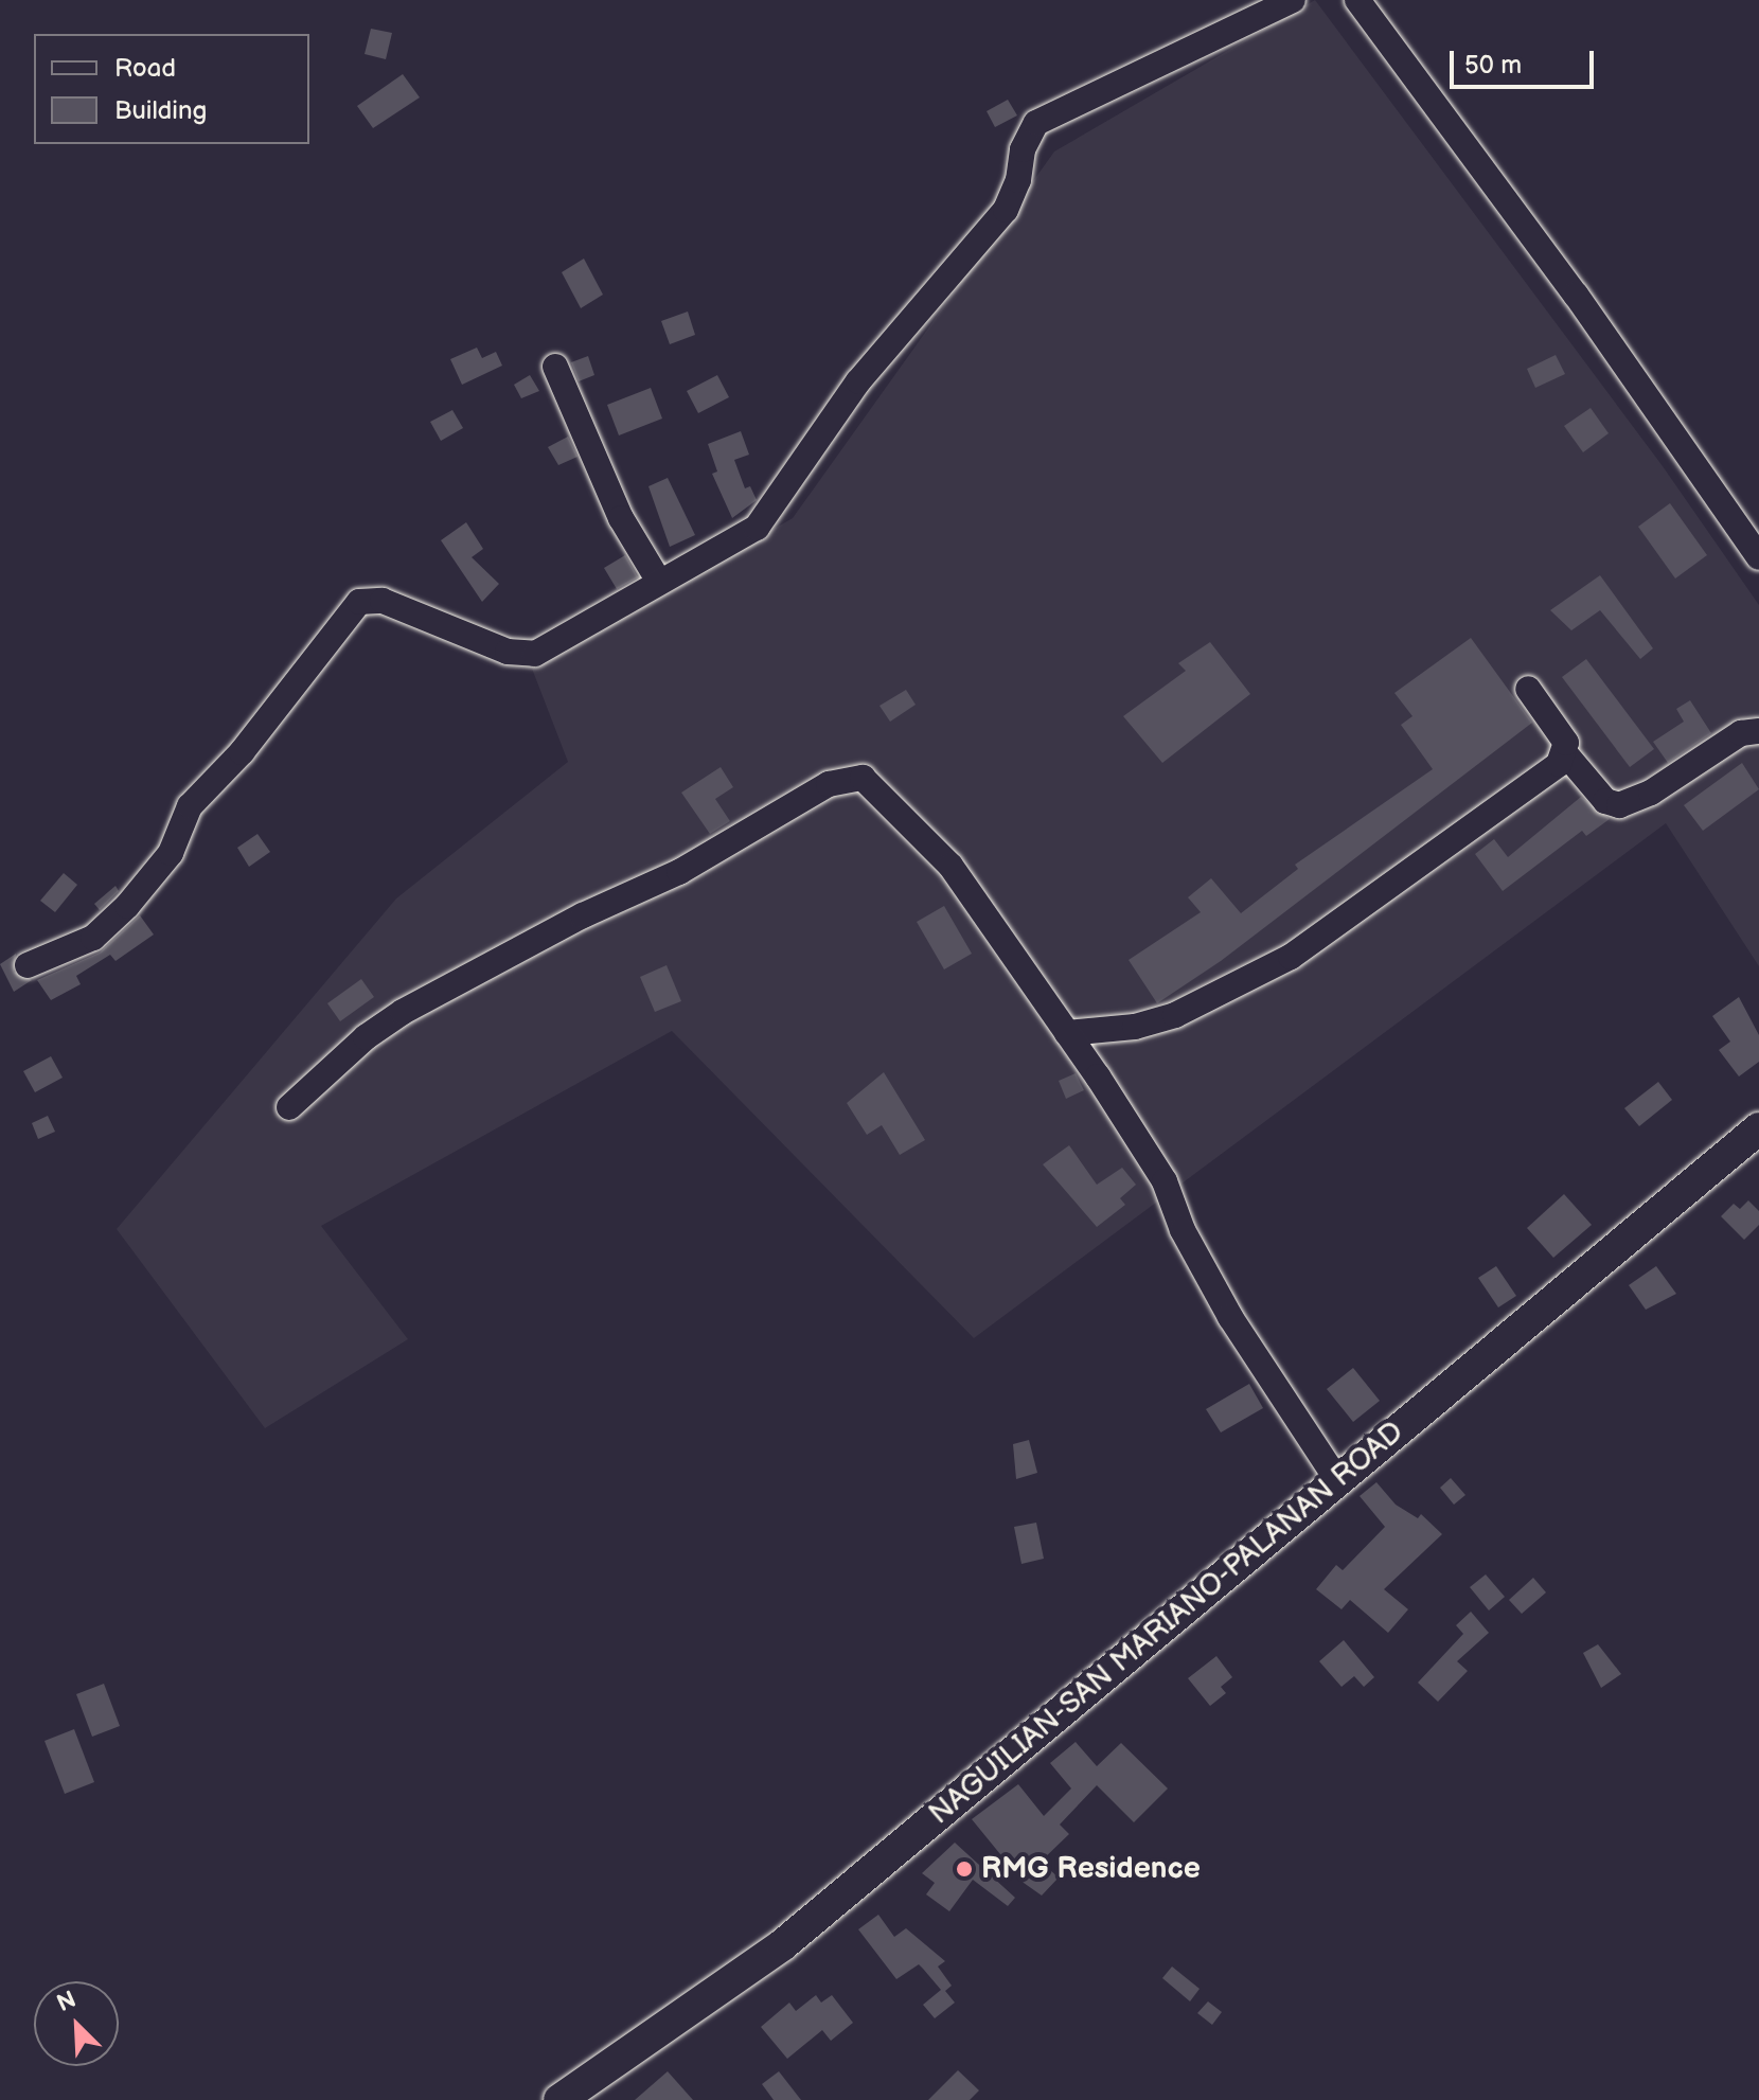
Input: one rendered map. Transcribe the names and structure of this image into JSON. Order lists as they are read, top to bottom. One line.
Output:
{"streets":{"main road":["NAGUILIAN-SAN MARIANO-PALANAN ROAD"]},"places":["RMG Residence"],"legend":["Road","Building"],"scale_bar":"50 m","north":"top left"}
